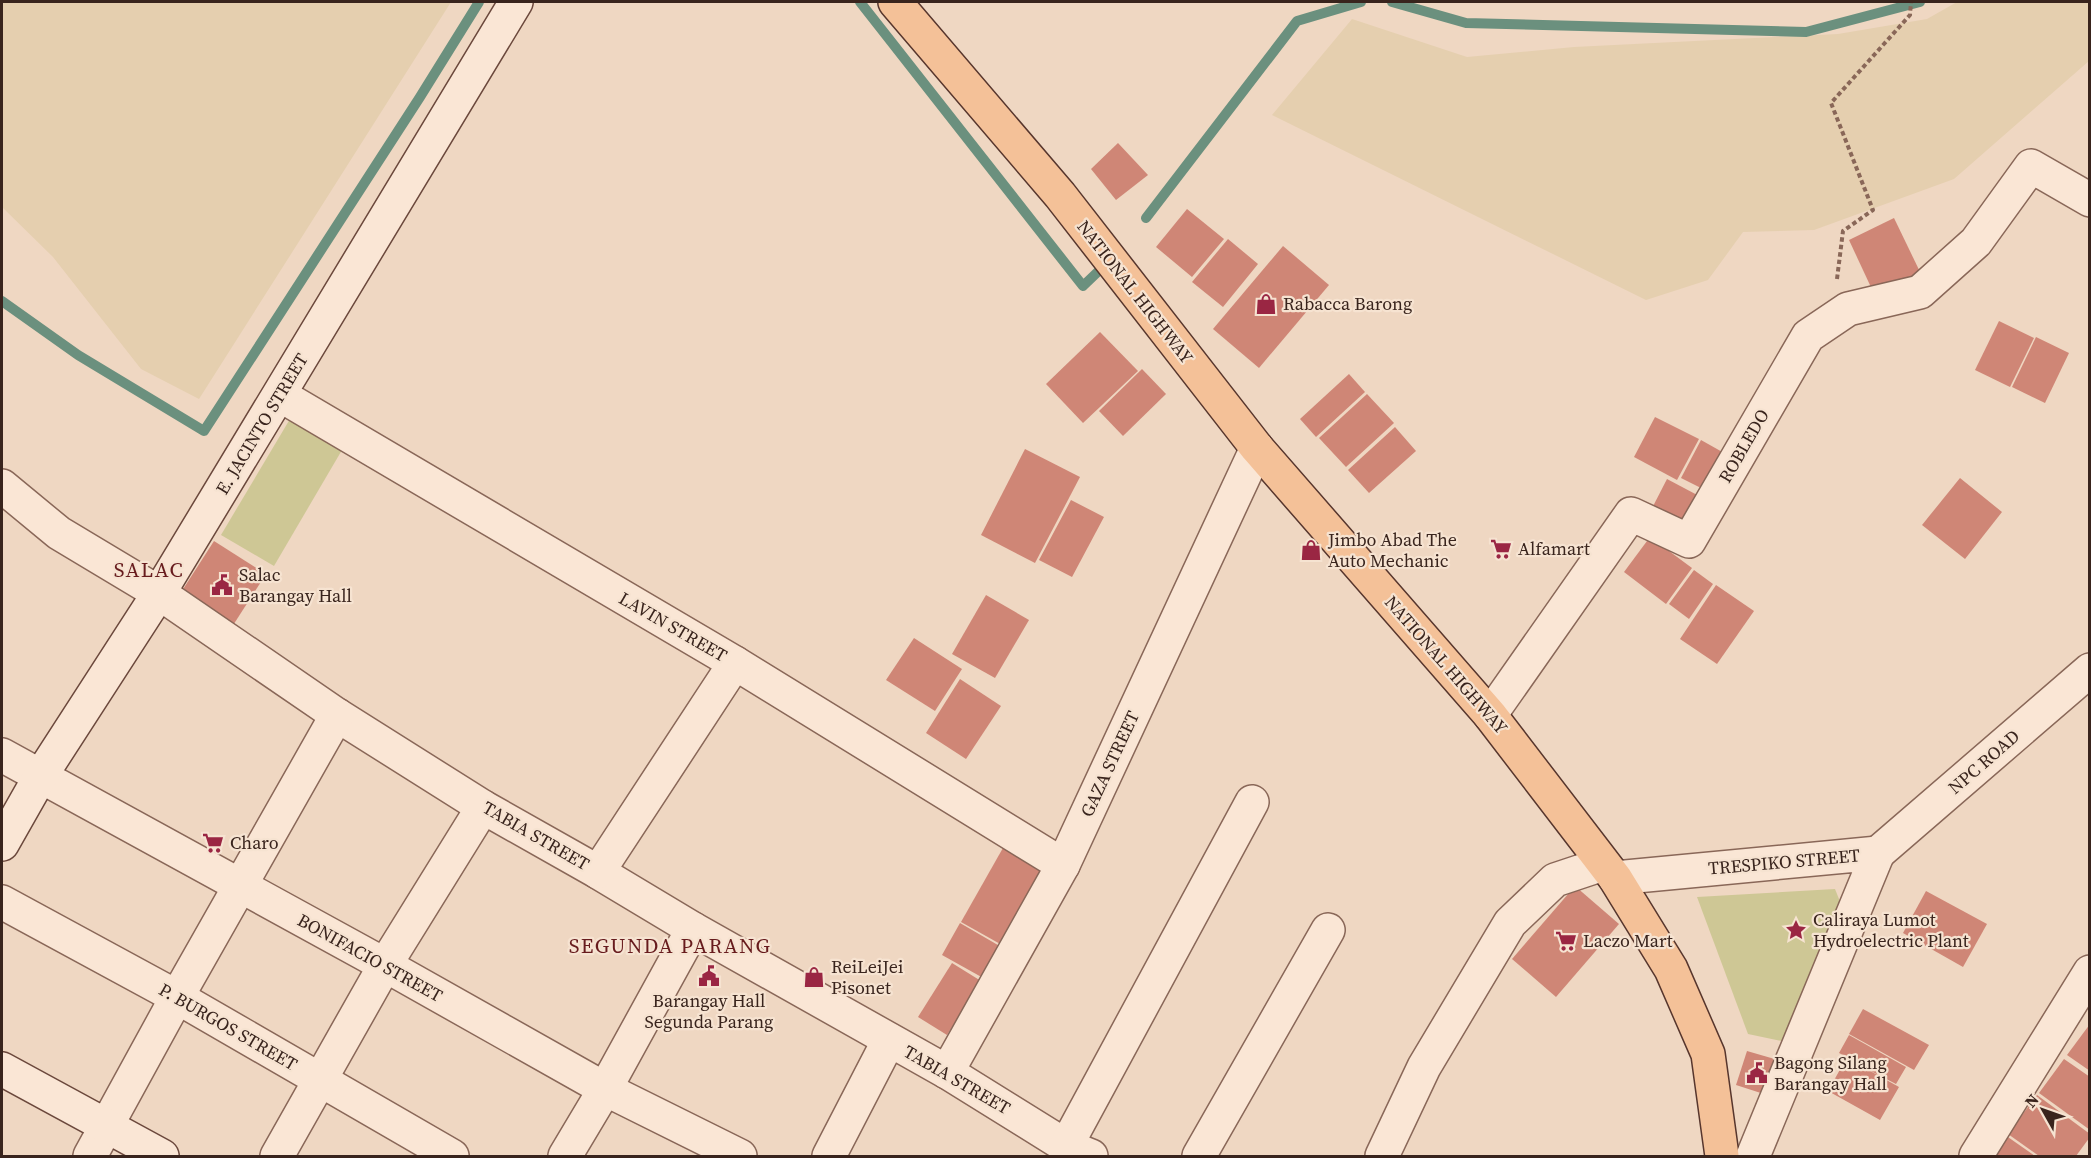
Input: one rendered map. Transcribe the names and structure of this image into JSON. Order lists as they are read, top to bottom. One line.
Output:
{"streets":{"main road":["NATIONAL HIGHWAY"],"street":["E. JACINTO STREET","ROBLEDO","LAVIN STREET","NPC ROAD","GAZA STREET","TABIA STREET","TRESPIKO STREET","BONIFACIO STREET","P. BURGOS STREET"]},"crossings":[["NATIONAL HIGHWAY","ROBLEDO"],["NATIONAL HIGHWAY","GAZA STREET"],["NATIONAL HIGHWAY","TRESPIKO STREET"],["E. JACINTO STREET","LAVIN STREET"],["E. JACINTO STREET","TABIA STREET"],["E. JACINTO STREET","BONIFACIO STREET"],["LAVIN STREET","GAZA STREET"],["NPC ROAD","TRESPIKO STREET"],["GAZA STREET","TABIA STREET"]],"districts":["SALAC","SEGUNDA PARANG"],"places":{"shop":["Rabacca Barong","Jimbo Abad The Auto Mechanic","ReiLeiJei Pisonet"],"supermarket":["Alfamart","Charo","Laczo Mart"],"public building":["Salac Barangay Hall","Barangay Hall Segunda Parang","Bagong Silang Barangay Hall"],"place":["Caliraya Lumot Hydroelectric Plant"]},"north":"top left"}
